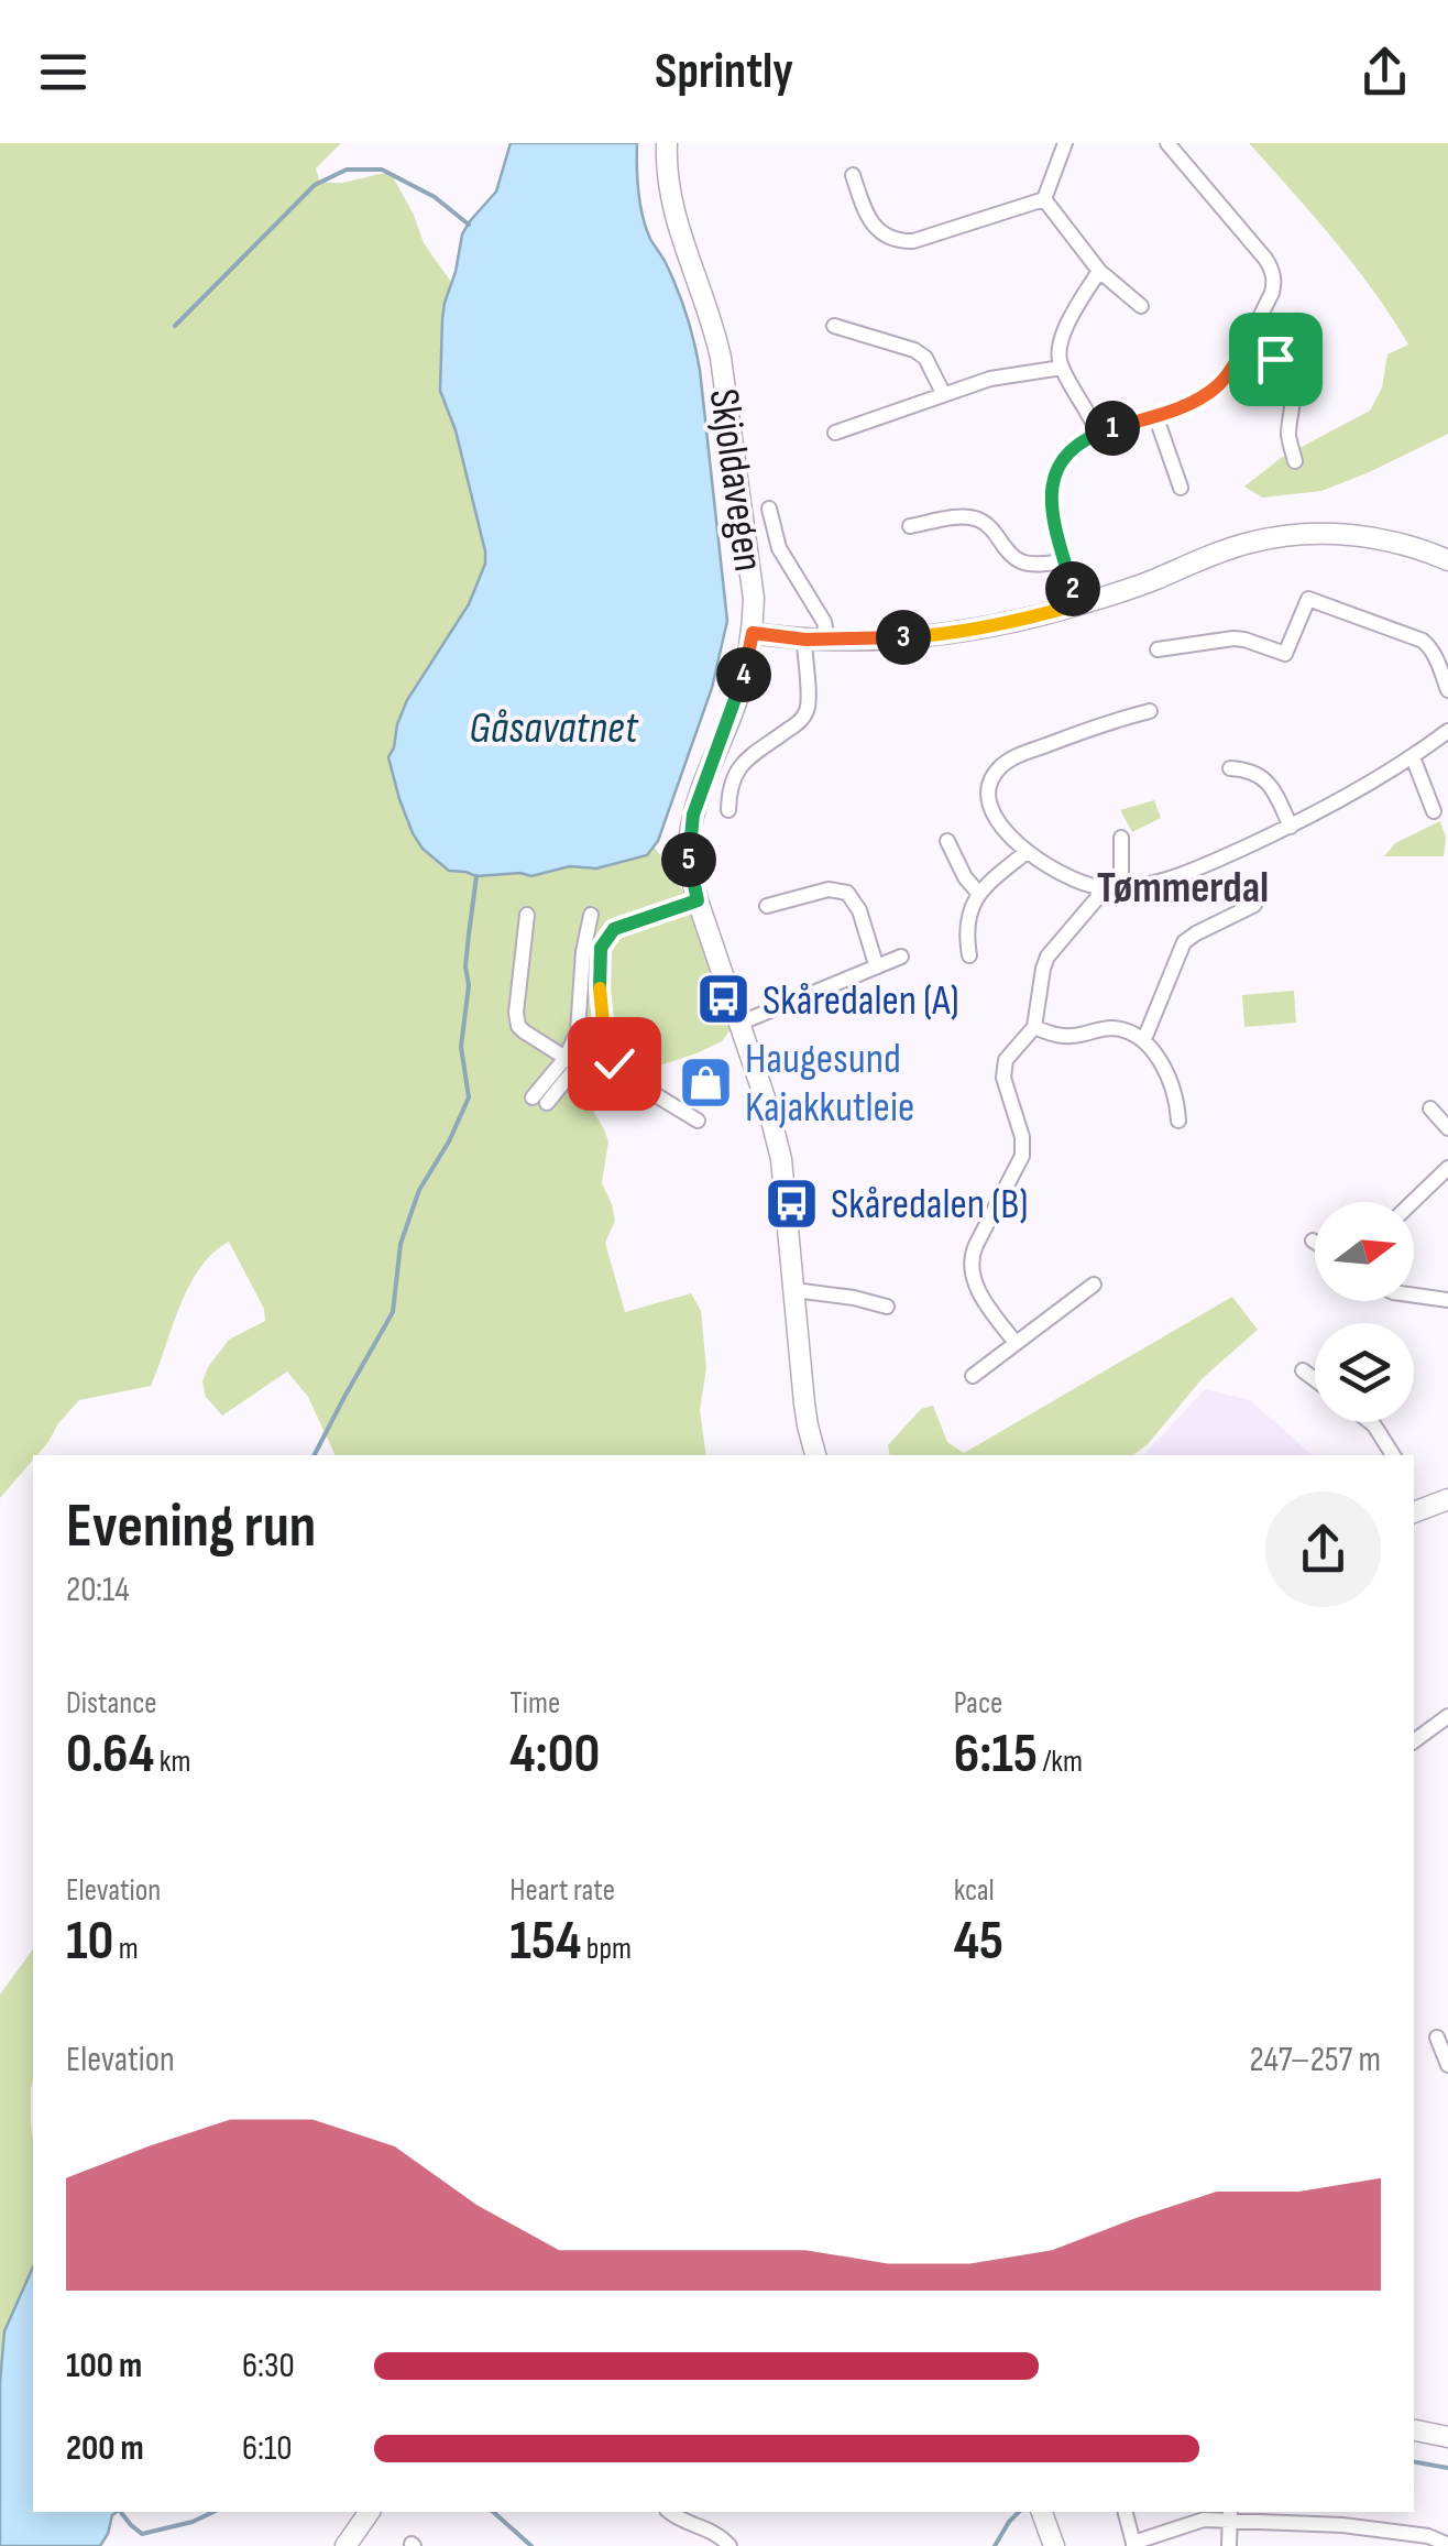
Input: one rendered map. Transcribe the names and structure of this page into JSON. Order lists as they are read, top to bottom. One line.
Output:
{"streets":{"main road":["Skjoldavegen"]},"districts":["Tømmerdal"],"water":["Gåsavatnet"],"places":{"bus stop":["Skåredalen (A)","Skåredalen (B)"],"shop":["Haugesund Kajakkutleie"]},"north":"right","page":{"header":"Sprintly","pins":["1","2","3","4","5"],"heading":["Evening run","20:14"],"stats":[["Distance","0.64 km"],["Time","4:00"],["Pace","6:15 /km"],["Elevation","10 m"],["Heart rate","154 bpm"],["kcal","45"]],"chart":["Elevation","247–257 m"],"list":[{"name":"100 m","note":"6:30"},{"name":"200 m","note":"6:10"}]}}
